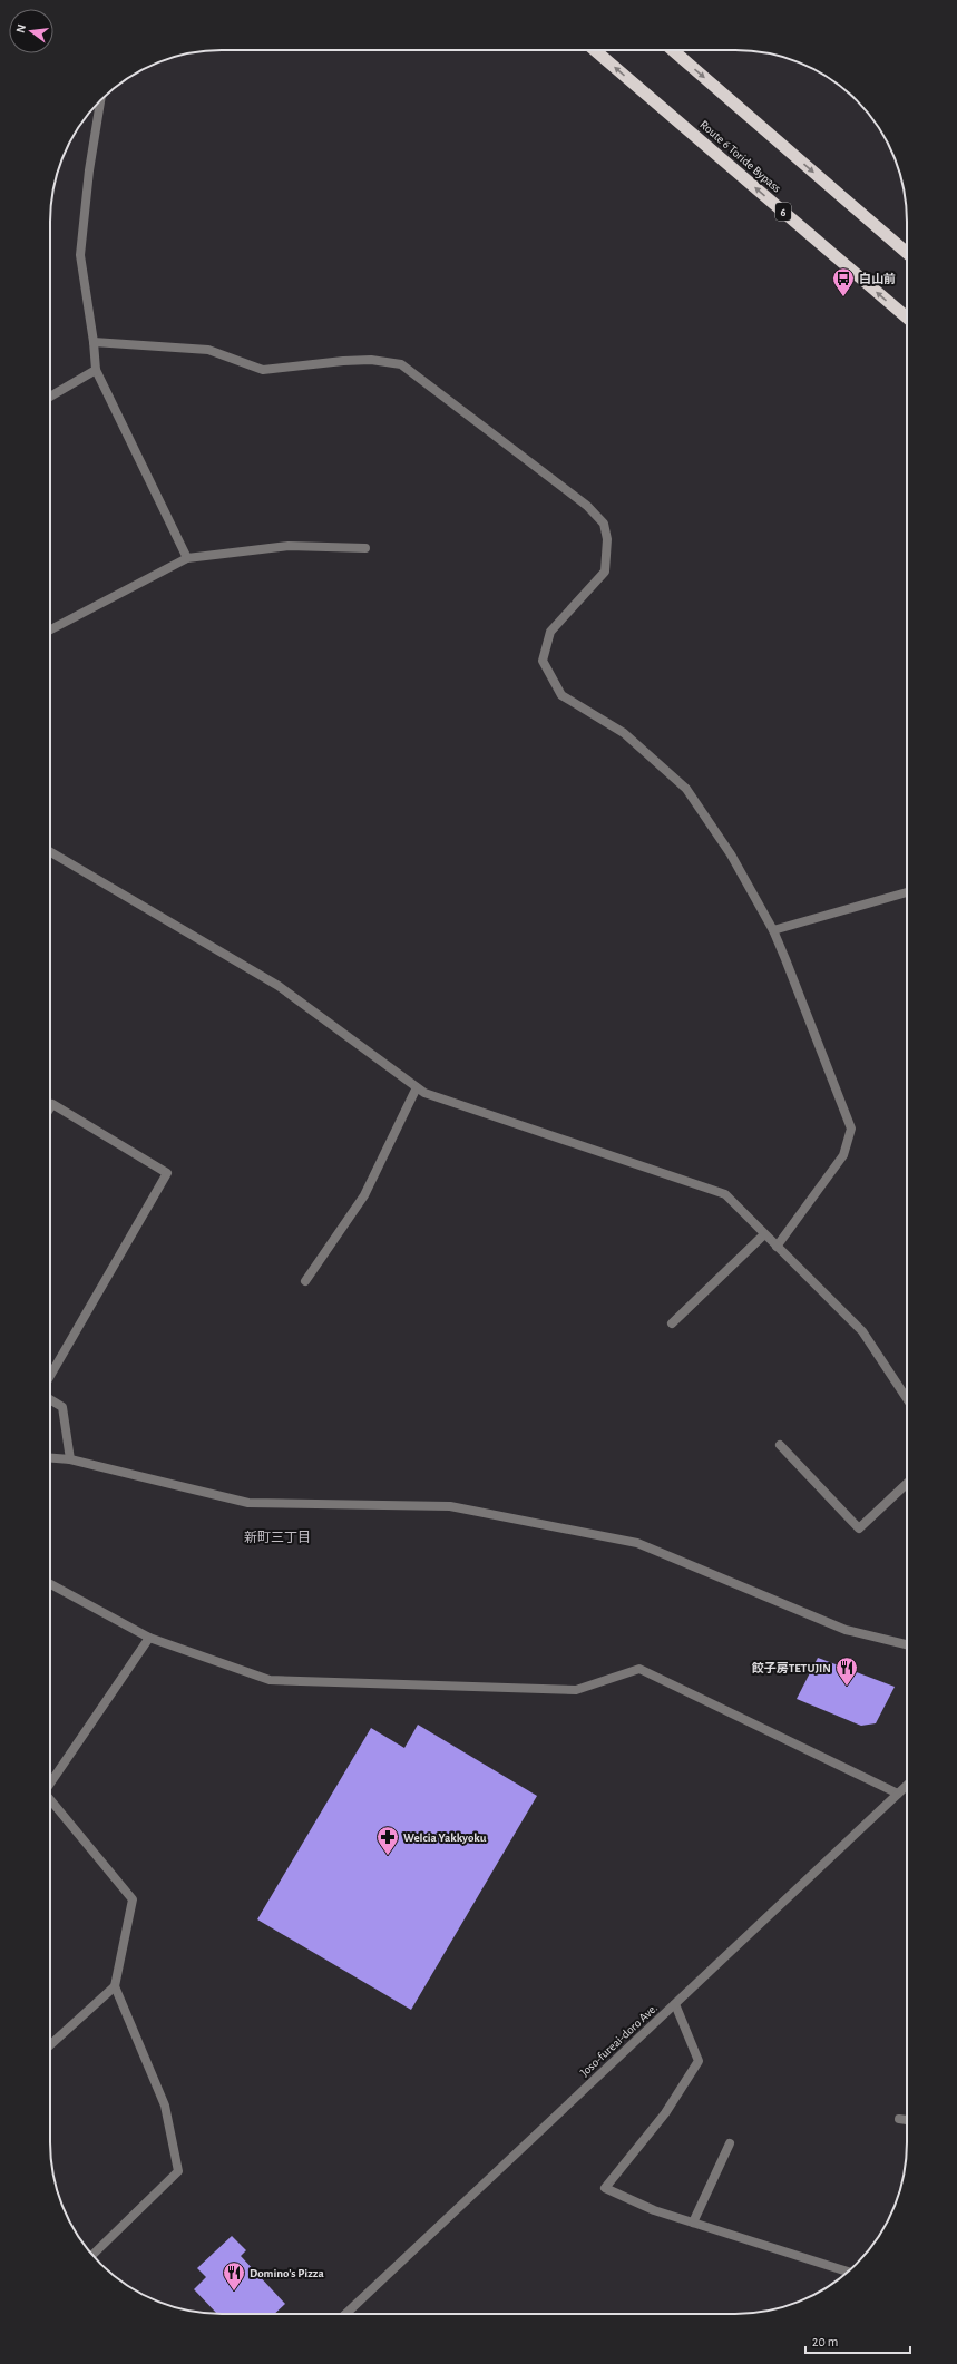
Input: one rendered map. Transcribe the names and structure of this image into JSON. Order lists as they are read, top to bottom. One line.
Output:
{"streets":{"highway":["Route 6 Toride Bypass","6"],"street":["Joso-fureai-doro Ave."]},"districts":["新町三丁目"],"places":{"bus stop":["白山前"],"restaurant":["餃子房TETUJIN","Domino's Pizza"],"pharmacy":["Welcia Yakkyoku"]},"scale_bar":"20 m","north":"left"}
